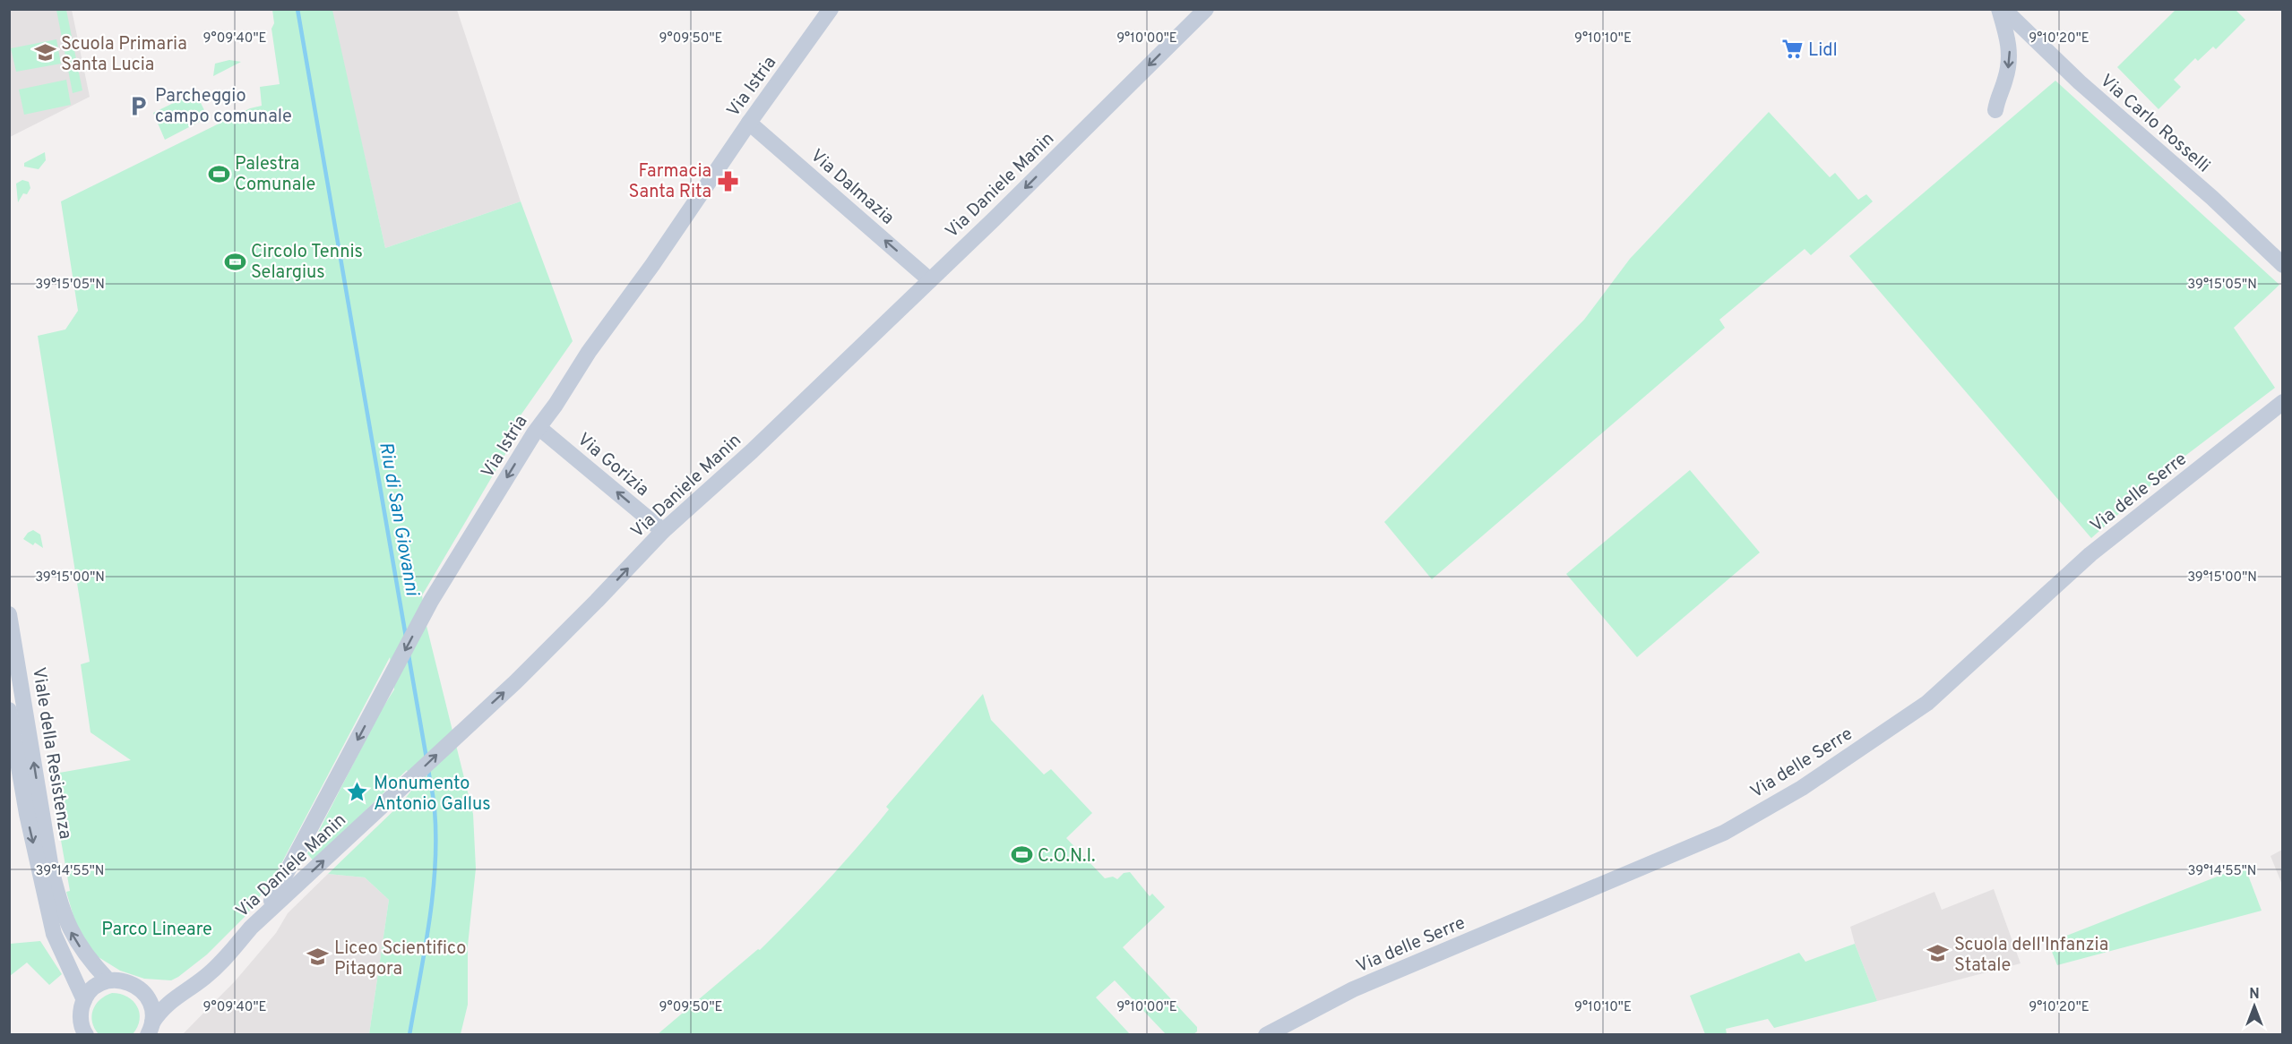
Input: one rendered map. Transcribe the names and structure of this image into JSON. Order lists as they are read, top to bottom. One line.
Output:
{"streets":{"street":["Via Istria","Via Carlo Rosselli","Via Daniele Manin","Via Dalmazia","Via Gorizia","Via delle Serre","Viale della Resistenza"]},"crossings":[["Via Istria","Via Daniele Manin"],["Via Istria","Via Dalmazia"],["Via Istria","Via Gorizia"],["Via Daniele Manin","Via Dalmazia"],["Via Daniele Manin","Via Gorizia"]],"one_way":["Via Istria","Via Dalmazia","Via Gorizia"],"water":["Riu di San Giovanni"],"parks":["Parco Lineare"],"places":{"supermarket":["Lidl"],"school or university":["Scuola Primaria Santa Lucia","Scuola dell'Infanzia Statale","Liceo Scientifico Pitagora"],"parking":["Parcheggio campo comunale"],"sports":["Palestra Comunale","Circolo Tennis Selargius","C.O.N.I."],"pharmacy":["Farmacia Santa Rita"],"place":["Monumento Antonio Gallus"]},"north":"top","coordinates":["9°09'40\"E","9°09'50\"E","9°10'00\"E","9°10'10\"E","9°10'20\"E","39°15'05\"N","39°15'00\"N","39°14'55\"N"]}
